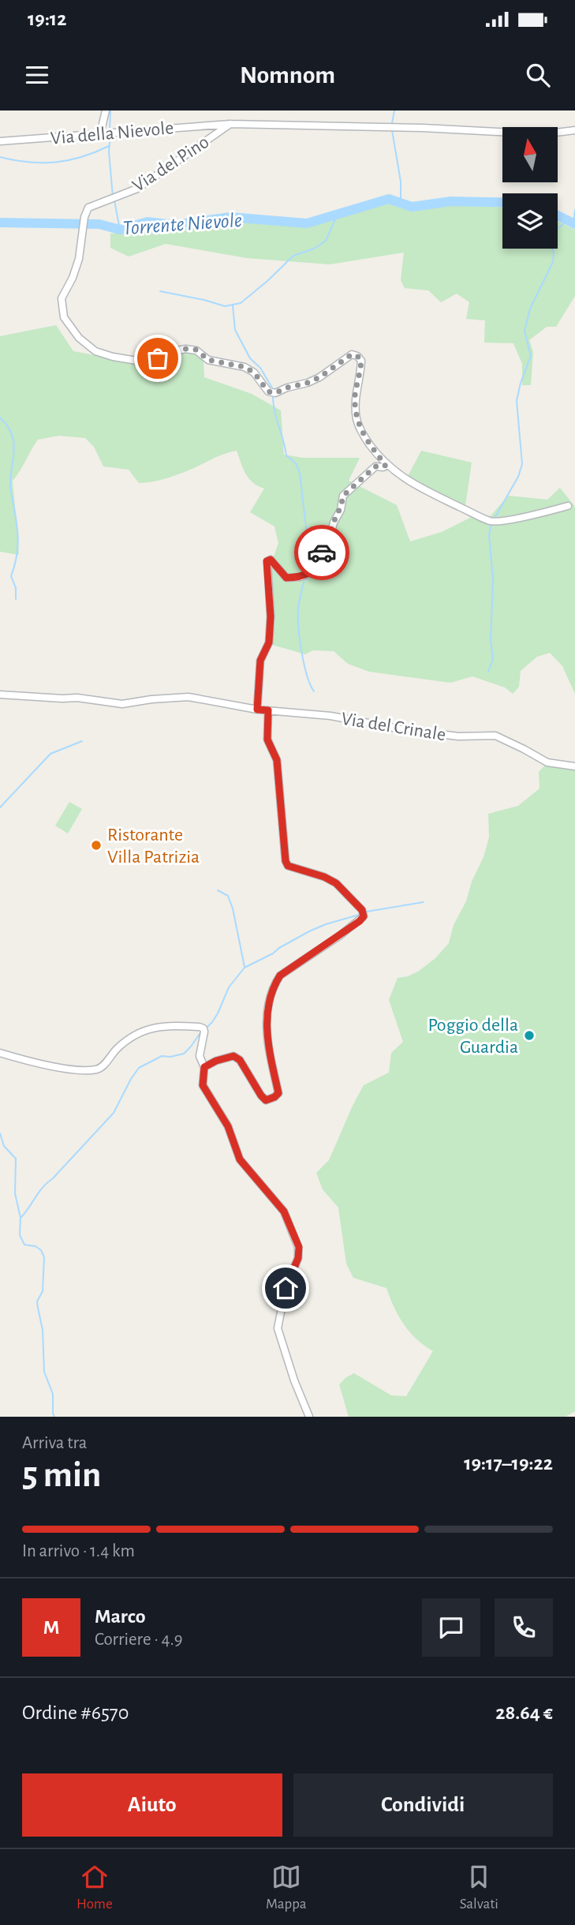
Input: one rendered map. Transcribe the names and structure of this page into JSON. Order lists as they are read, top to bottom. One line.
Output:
{"streets":{"street":["Via della Nievole","Via del Pino","Via del Crinale"]},"crossings":[["Via della Nievole","Via del Pino"]],"water":["Torrente Nievole"],"places":["Ristorante Villa Patrizia","Poggio della Guardia"],"north":"top","page":{"status":"19:12","header":"Nomnom","heading":["5 min","Arriva tra","19:17–19:22"],"panel":["Marco","Corriere · 4.9","Ordine #6570","28.64 €"],"bar":"In arrivo · 1.4 km","round":"M","buttons":["Aiuto","Condividi"],"tabs":["Home","Mappa","Salvati"]}}
